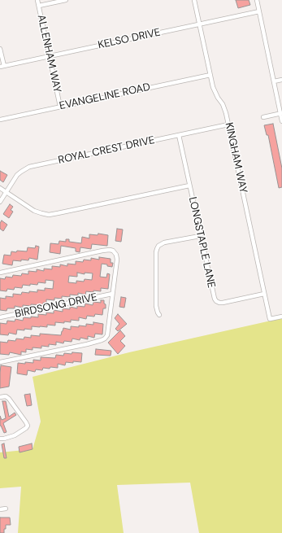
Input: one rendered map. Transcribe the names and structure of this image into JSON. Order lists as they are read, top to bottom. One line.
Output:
{"streets":{"street":["KELSO DRIVE","ALLENHAM WAY","EVANGELINE ROAD","ROYAL CREST DRIVE","KINGHAM WAY","LONGSTAPLE LANE","BIRDSONG DRIVE"]},"crossings":[["KELSO DRIVE","ALLENHAM WAY"],["KELSO DRIVE","KINGHAM WAY"],["ALLENHAM WAY","EVANGELINE ROAD"],["EVANGELINE ROAD","KINGHAM WAY"],["ROYAL CREST DRIVE","KINGHAM WAY"],["ROYAL CREST DRIVE","LONGSTAPLE LANE"],["KINGHAM WAY","LONGSTAPLE LANE"]]}
